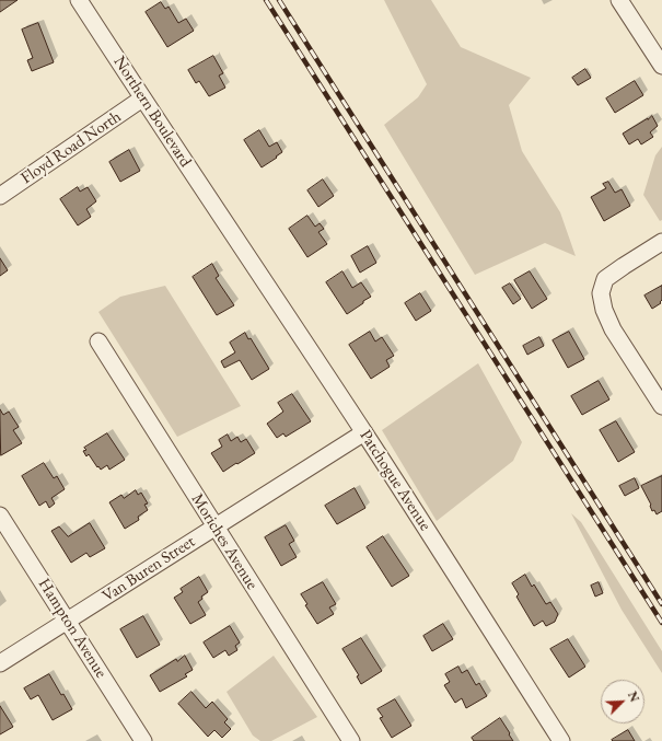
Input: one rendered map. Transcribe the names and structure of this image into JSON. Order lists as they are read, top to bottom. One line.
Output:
{"streets":{"street":["Northern Boulevard","Floyd Road North","Patchogue Avenue","Moriches Avenue","Van Buren Street","Hampton Avenue"]},"crossings":[["Northern Boulevard","Floyd Road North"],["Northern Boulevard","Patchogue Avenue"],["Patchogue Avenue","Van Buren Street"],["Moriches Avenue","Van Buren Street"],["Van Buren Street","Hampton Avenue"]],"north":"top right"}
